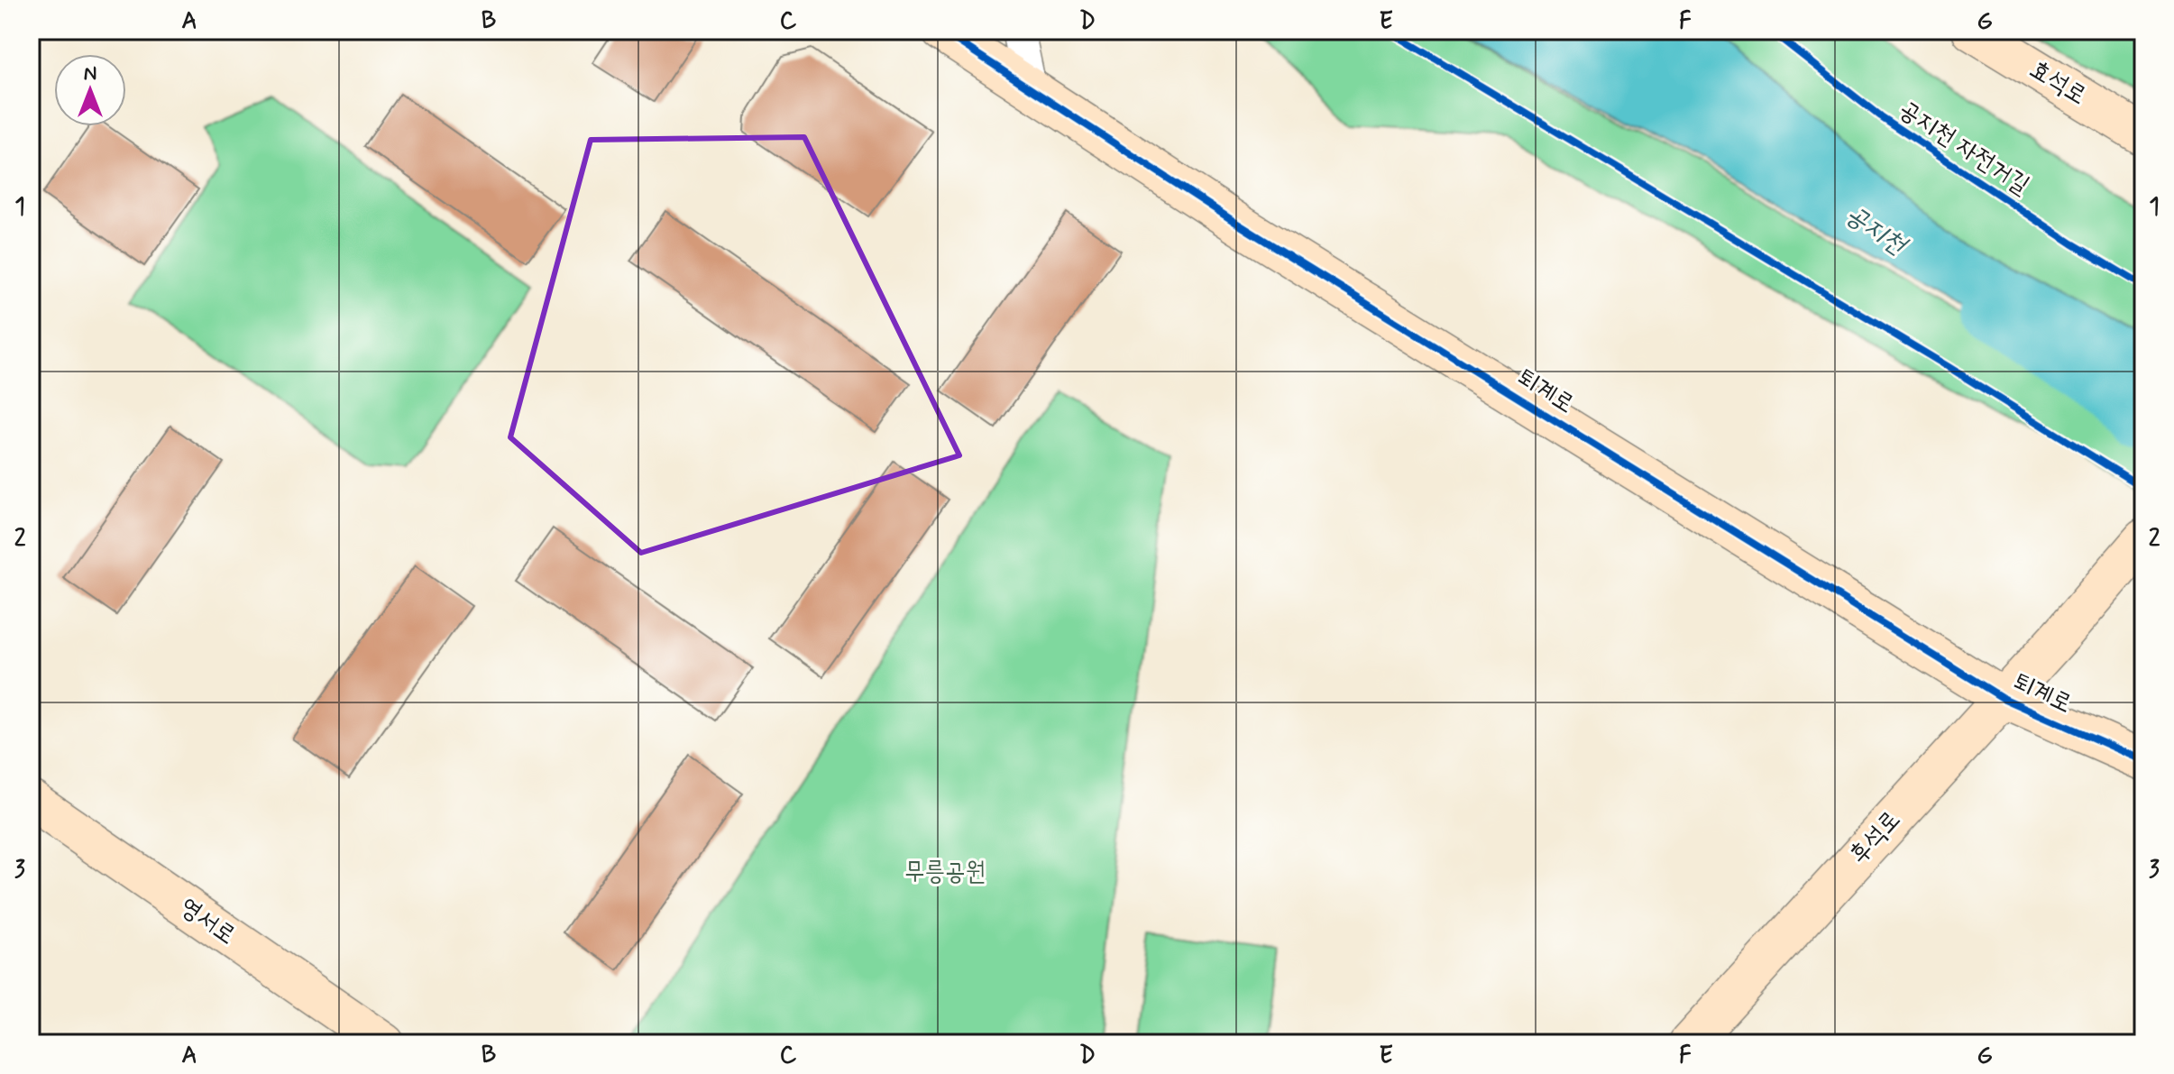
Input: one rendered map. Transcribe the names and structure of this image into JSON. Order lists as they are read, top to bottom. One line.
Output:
{"streets":{"street":["효석로","퇴계로","후석로","영서로"],"cycle path":["공지천 자전거길"]},"crossings":[["퇴계로","후석로"]],"water":["공지천"],"parks":["무릉공원"],"north":"top","grid":{"columns":["A","B","C","D","E","F","G"],"rows":["1","2","3"]}}
